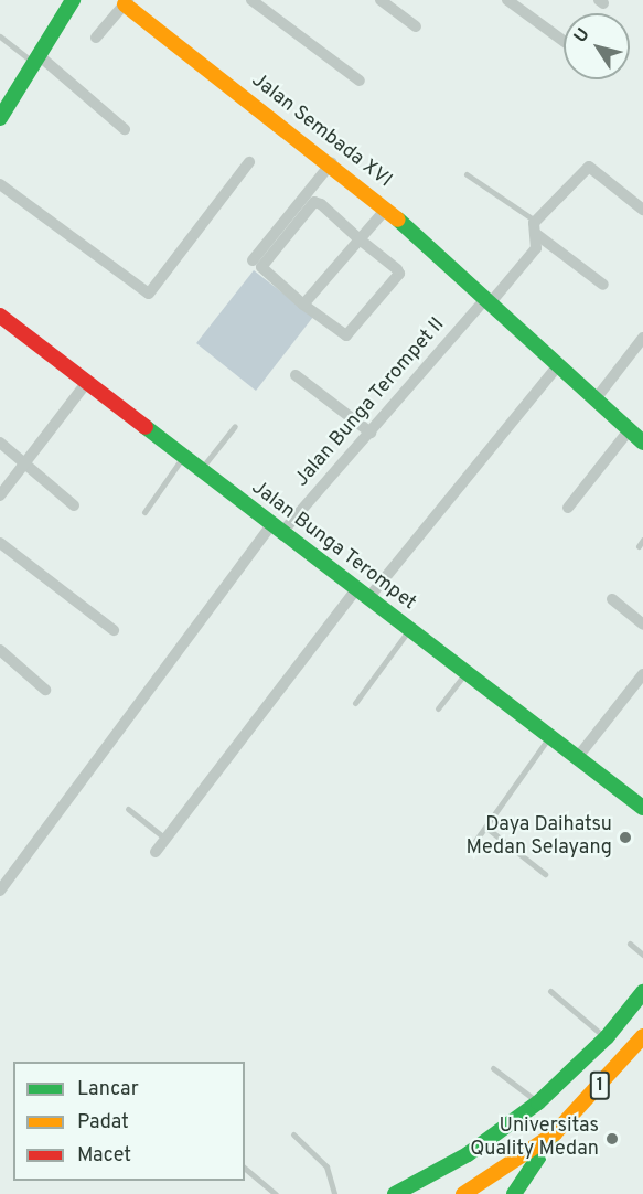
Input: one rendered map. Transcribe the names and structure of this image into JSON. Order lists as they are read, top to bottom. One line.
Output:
{"streets":{"main road":["Jalan Sembada XVI","Jalan Bunga Terompet","1"],"street":["Jalan Bunga Terompet II"]},"crossings":[["Jalan Sembada XVI","Jalan Bunga Terompet II"],["Jalan Bunga Terompet II","Jalan Bunga Terompet"]],"places":["Daya Daihatsu Medan Selayang","Universitas Quality Medan"],"legend":["Lancar","Padat","Macet"],"north":"top left"}
